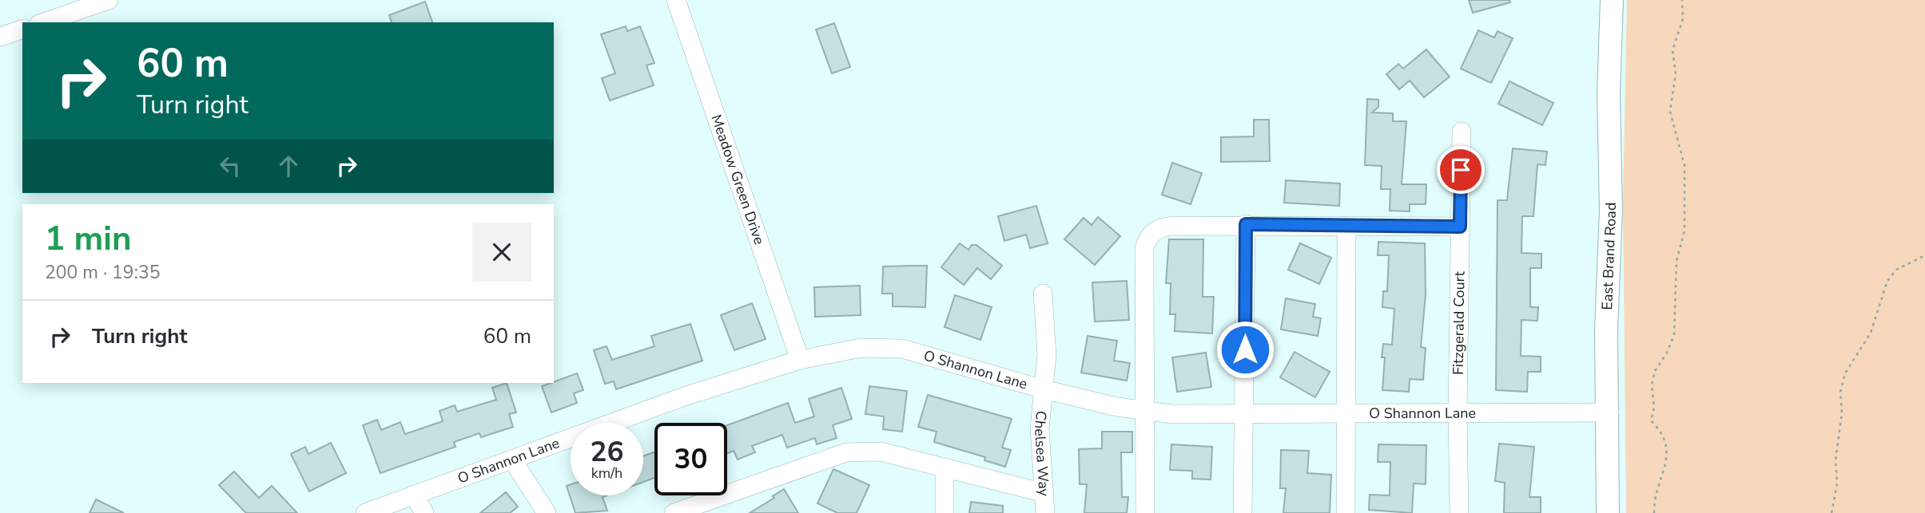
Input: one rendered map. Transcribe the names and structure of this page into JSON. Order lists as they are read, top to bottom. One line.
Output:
{"streets":{"main road":["East Brand Road"],"street":["Meadow Green Drive","Fitzgerald Court","O Shannon Lane","Chelsea Way"]},"crossings":[["Meadow Green Drive","O Shannon Lane"],["East Brand Road","O Shannon Lane"],["Fitzgerald Court","O Shannon Lane"],["O Shannon Lane","Chelsea Way"]],"page":{"turn":["60 m","Turn right"],"heading":["1 min","200 m · 19:35"],"list":[{"name":"Turn right","value":"60 m"}],"speed":"26 km/h","limit":"30"}}
